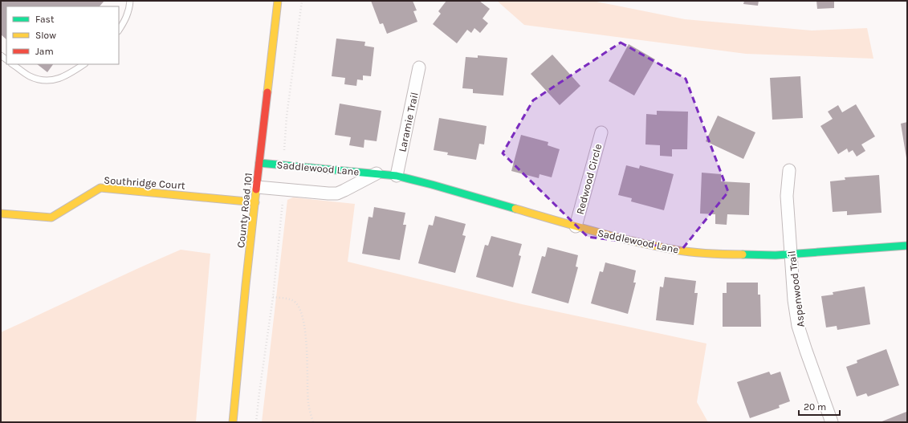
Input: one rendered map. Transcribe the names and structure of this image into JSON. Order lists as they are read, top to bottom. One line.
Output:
{"streets":{"street":["Laramie Trail","Saddlewood Lane","Redwood Circle","Southridge Court","County Road 101","Aspenwood Trail"]},"crossings":[["Laramie Trail","Saddlewood Lane"],["Saddlewood Lane","Redwood Circle"],["Saddlewood Lane","County Road 101"],["Saddlewood Lane","Aspenwood Trail"],["Southridge Court","County Road 101"]],"legend":["Fast","Slow","Jam"],"scale_bar":"20 m"}
